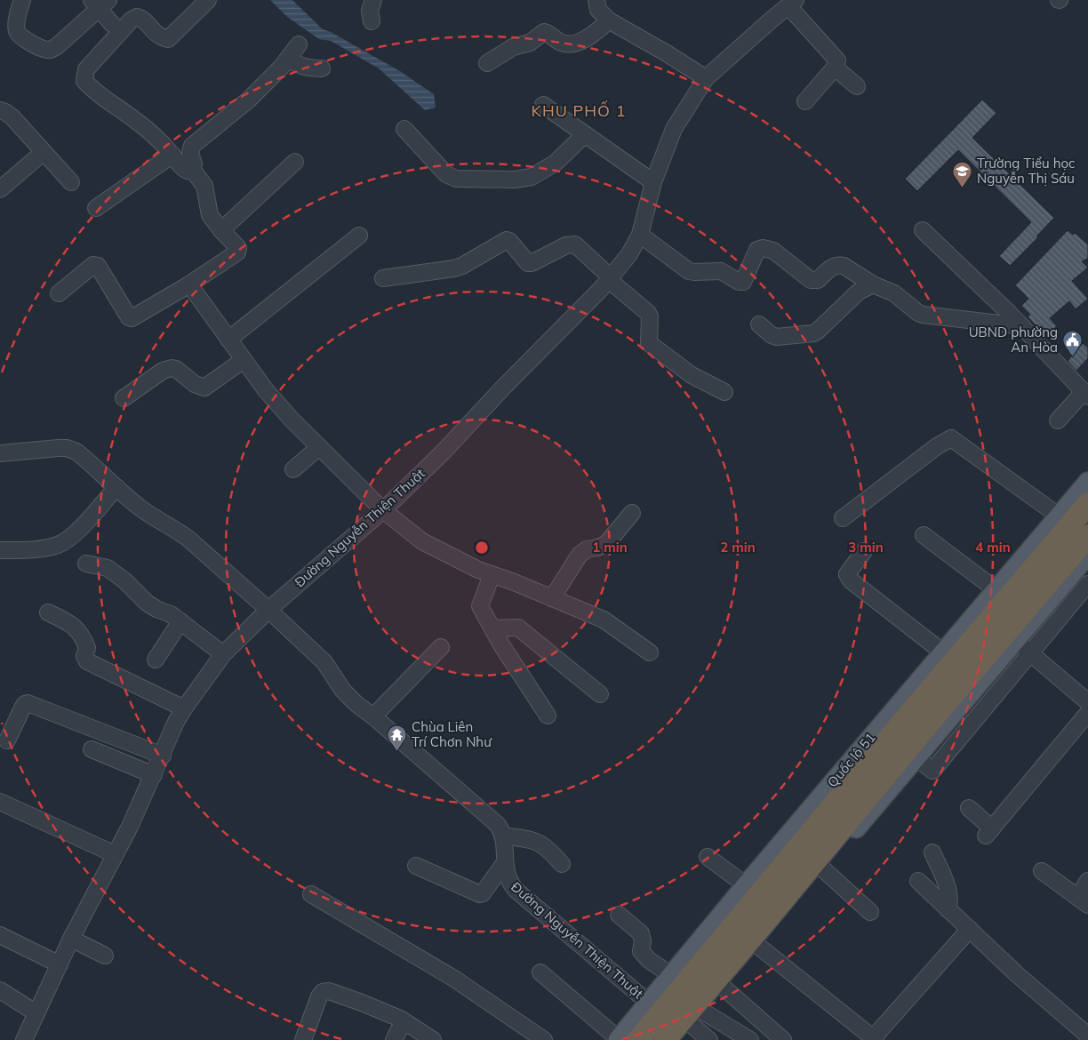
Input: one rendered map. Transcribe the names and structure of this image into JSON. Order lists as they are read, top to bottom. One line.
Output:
{"streets":{"highway":["Quốc lộ 51"],"street":["Đường Nguyễn Thiện Thuật"]},"crossings":[["Đường Nguyễn Thiện Thuật","Quốc lộ 51"]],"districts":["KHU PHỐ 1"],"places":{"school or university":["Trường Tiểu học Nguyễn Thị Sáu"],"public building":["UBND phường An Hòa"],"temple":["Chùa Liên Trí Chơn Như"]},"rings":["1 min","2 min","3 min","4 min"]}
